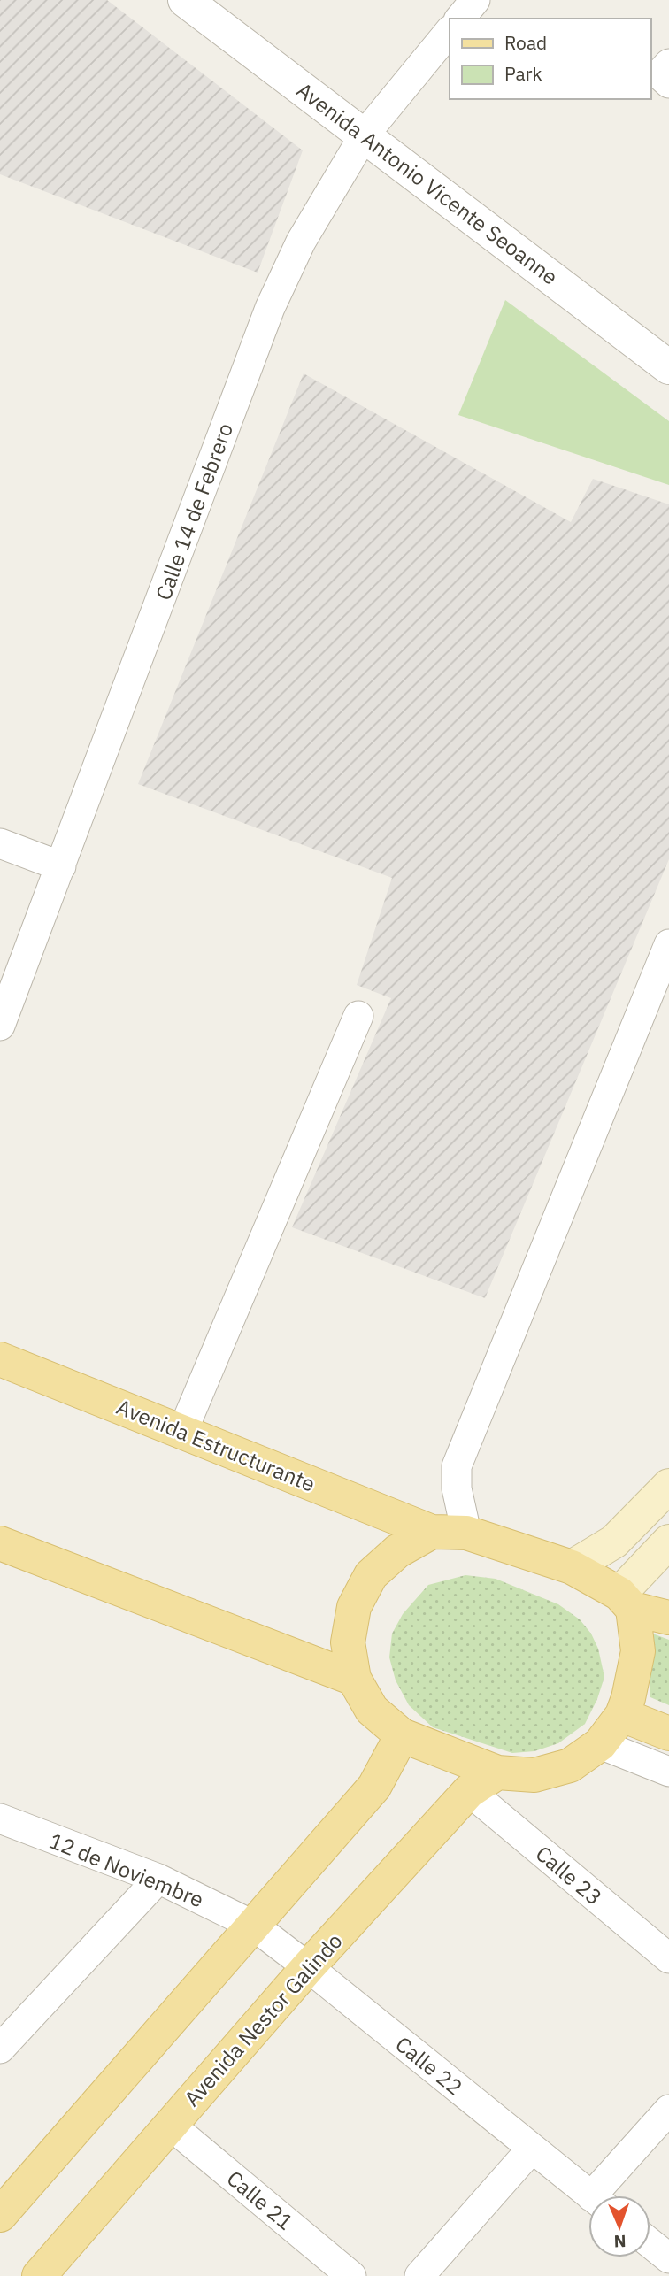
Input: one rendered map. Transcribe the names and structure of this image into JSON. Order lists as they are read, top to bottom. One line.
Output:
{"streets":{"main road":["Avenida Estructurante","Avenida Nestor Galindo"],"street":["Avenida Antonio Vicente Seoanne","Calle 14 de Febrero","12 de Noviembre","Calle 23","Calle 22","Calle 21"]},"crossings":[["Avenida Antonio Vicente Seoanne","Calle 14 de Febrero"],["12 de Noviembre","Calle 22"],["Calle 23","Avenida Nestor Galindo"],["Avenida Nestor Galindo","Calle 22"],["Avenida Nestor Galindo","Calle 21"]],"legend":["Road","Park"],"north":"bottom"}
